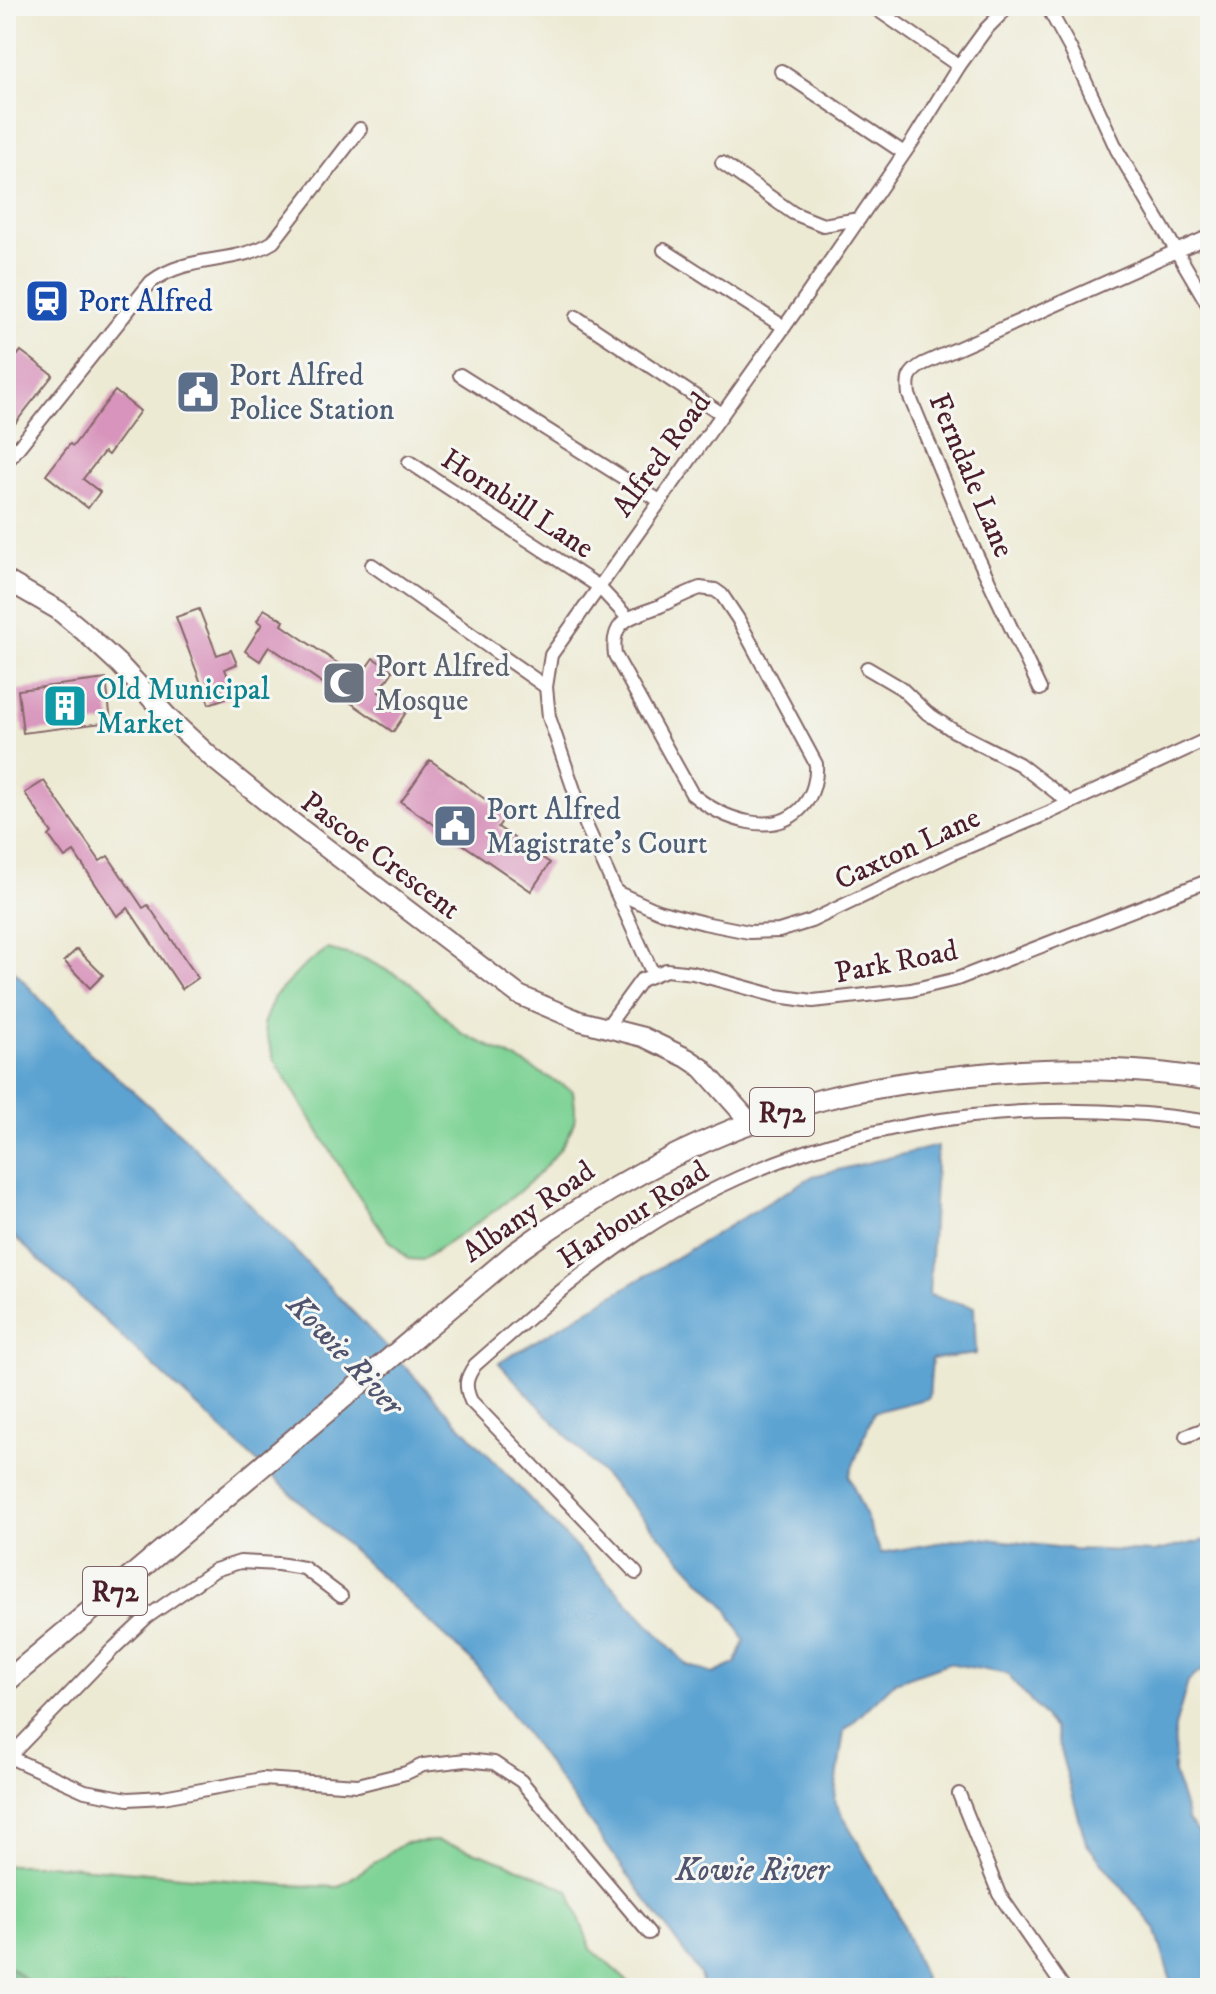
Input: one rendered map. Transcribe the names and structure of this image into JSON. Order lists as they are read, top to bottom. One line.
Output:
{"streets":{"main road":["R72","Albany Road"],"street":["Alfred Road","Ferndale Lane","Hornbill Lane","Caxton Lane","Pascoe Crescent","Park Road","Harbour Road"]},"crossings":[["Alfred Road","Hornbill Lane"],["Alfred Road","Caxton Lane"],["Alfred Road","Park Road"],["Pascoe Crescent","Albany Road"]],"water":["Kowie River"],"places":{"station":["Port Alfred"],"public building":["Port Alfred Police Station","Port Alfred Magistrate's Court"],"mosque":["Port Alfred Mosque"],"building":["Old Municipal Market"]}}
